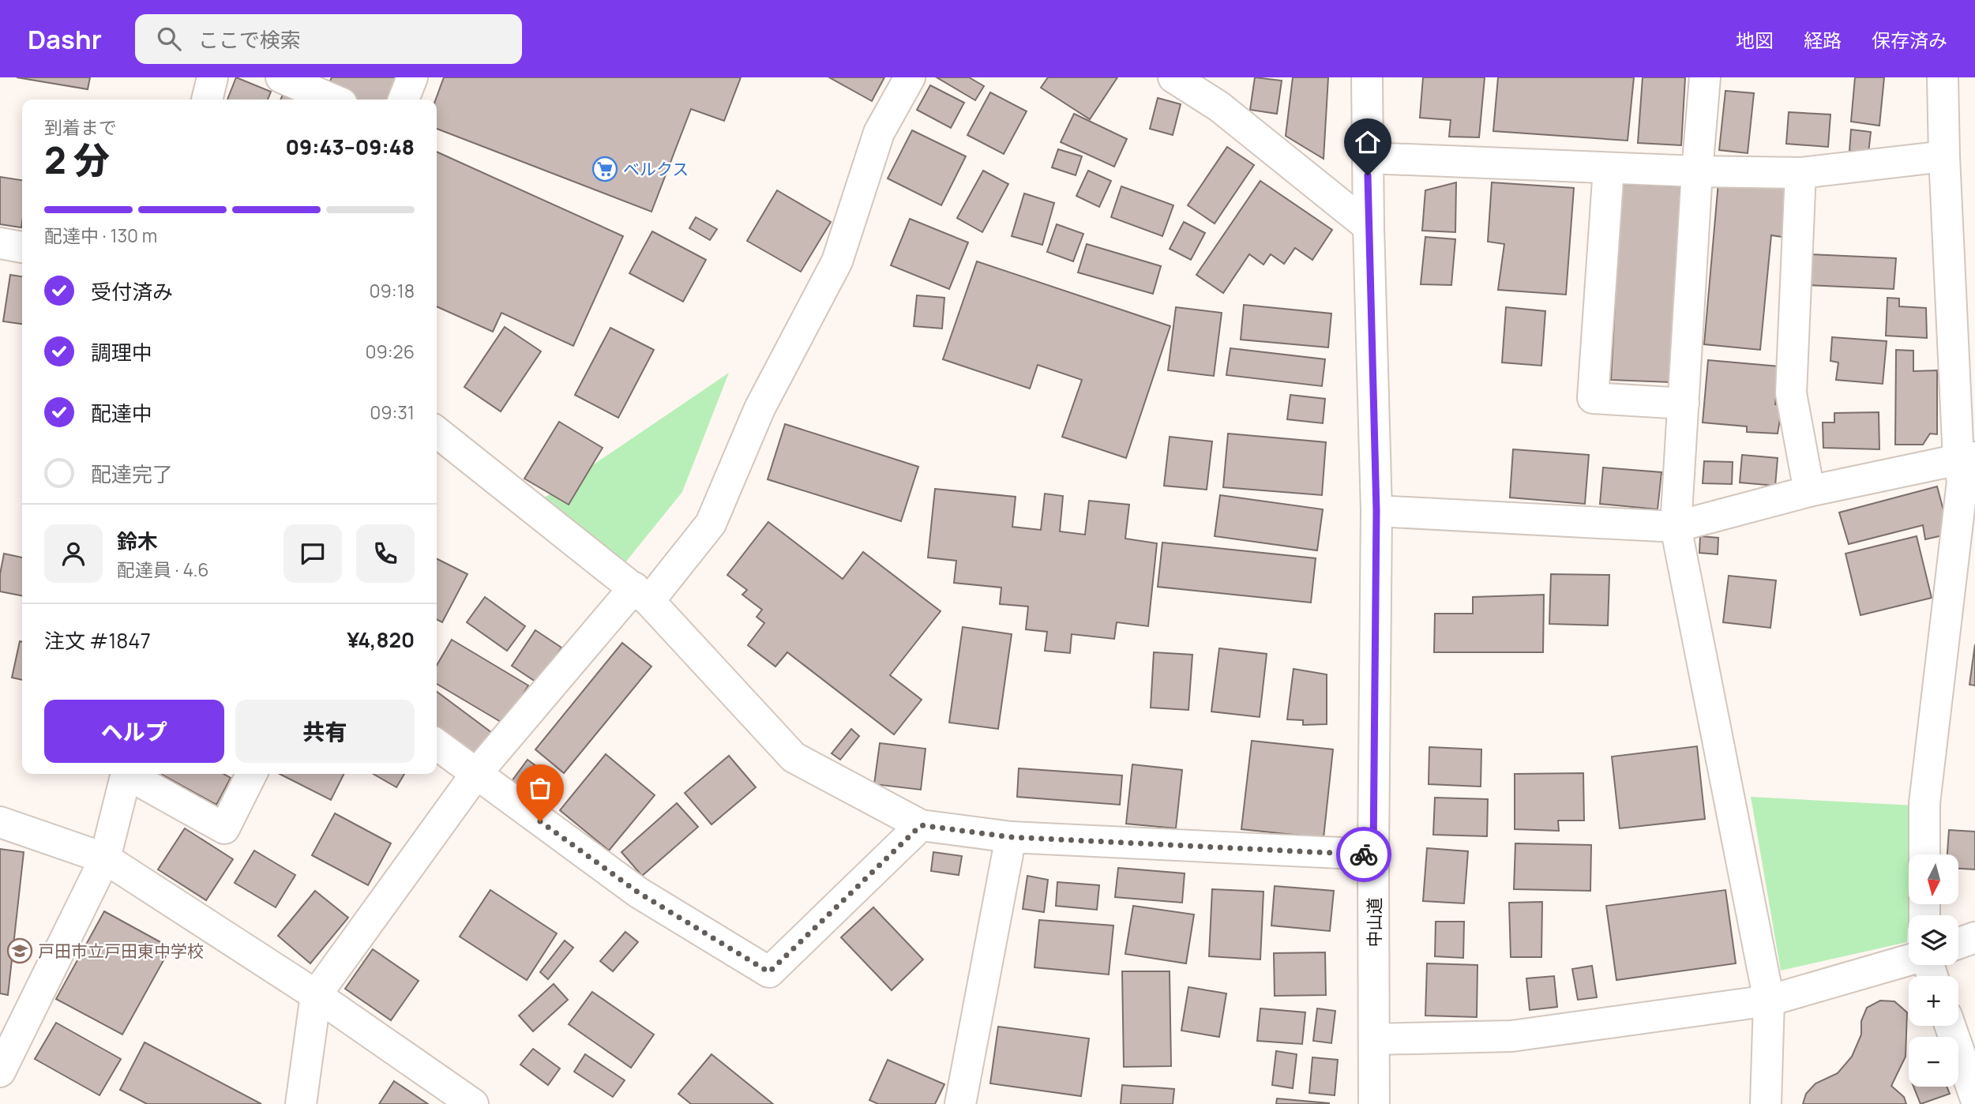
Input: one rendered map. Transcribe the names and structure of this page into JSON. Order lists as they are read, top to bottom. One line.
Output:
{"streets":{"main road":["中山道"]},"places":{"supermarket":["ベルクス"],"school or university":["戸田市立戸田東中学校"]},"north":"bottom","page":{"header":"Dashr","search":"ここで検索","nav":["地図","経路","保存済み"],"heading":["2 分","到着まで","09:43–09:48"],"panel":["鈴木","配達員 · 4.6","注文 #1847","¥4,820"],"bar":"配達中 · 130 m","list":[["受付済み","09:18"],["調理中","09:26"],["配達中","09:31"],"配達完了"],"buttons":["ヘルプ","共有"],"map_buttons":["+","−"]}}
